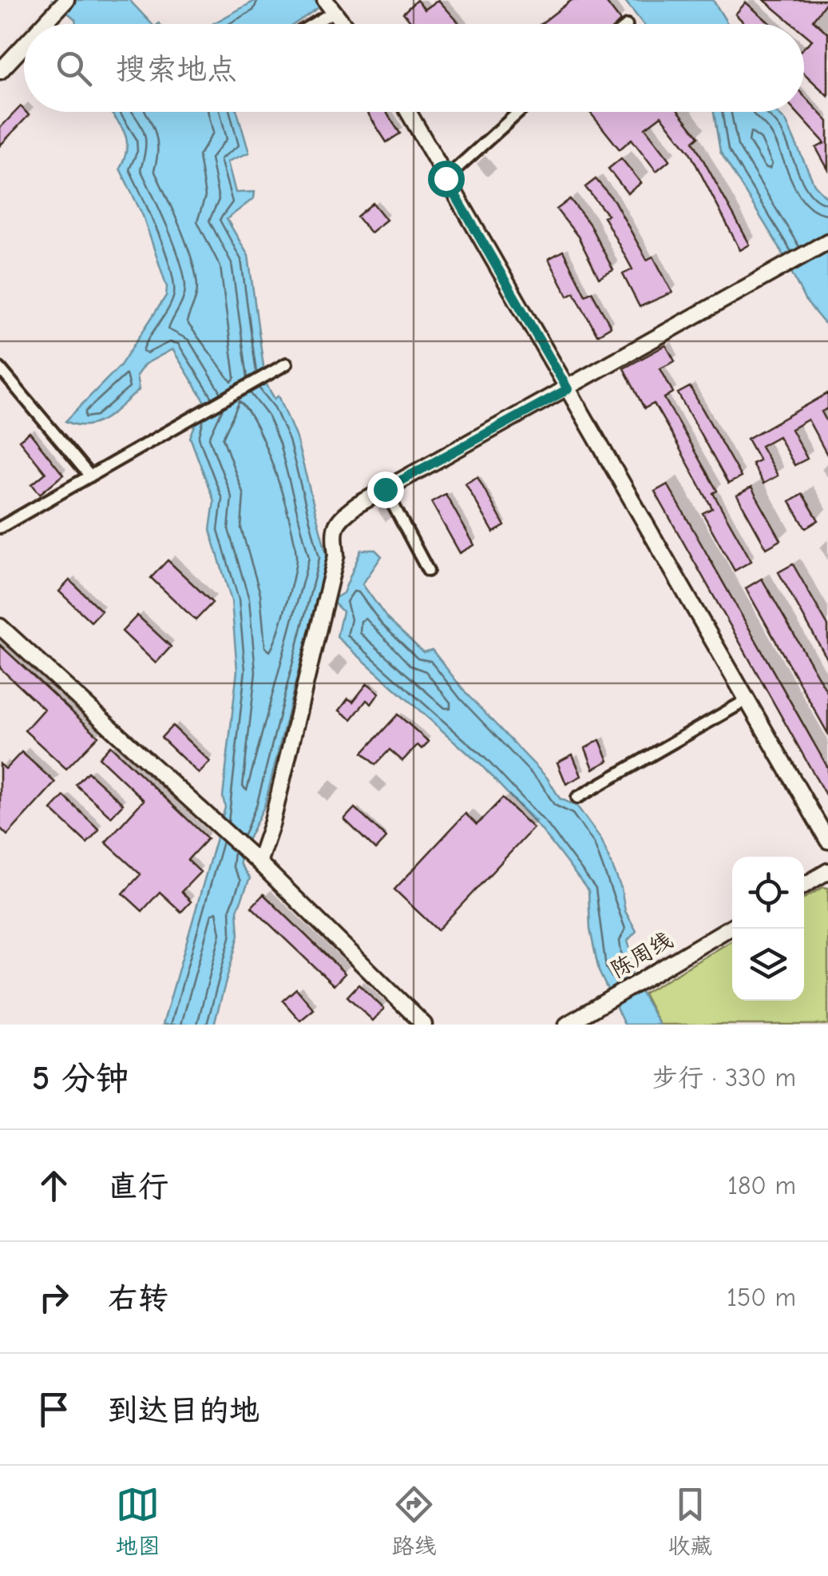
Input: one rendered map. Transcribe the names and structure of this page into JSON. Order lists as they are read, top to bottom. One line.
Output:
{"streets":{"street":["陈周线"]},"page":{"search":"搜索地点","heading":["5 分钟","步行 · 330 m"],"list":[["直行","180 m"],["右转","150 m"],"到达目的地"],"nav":["地图","路线","收藏"]}}
